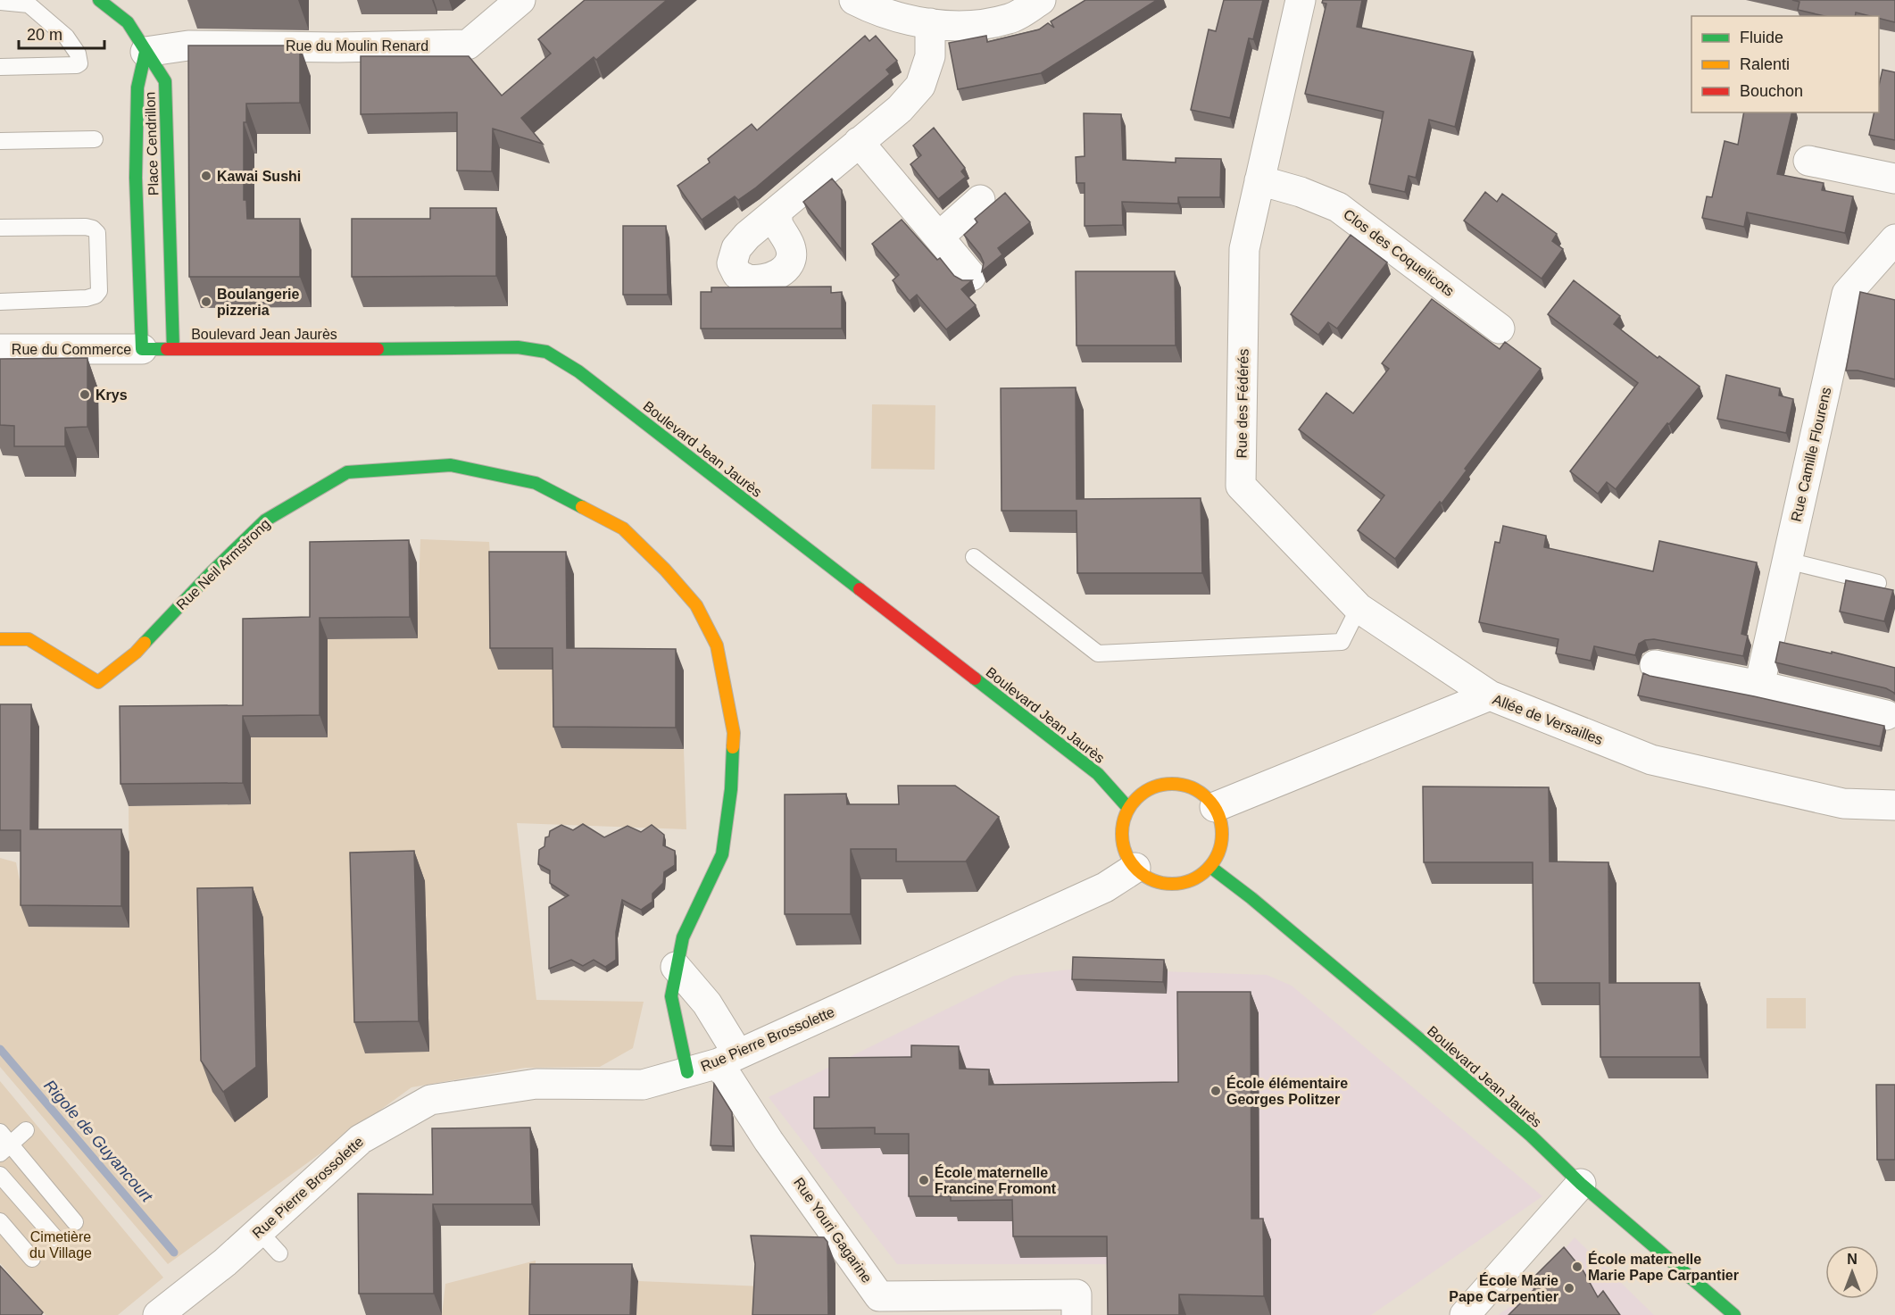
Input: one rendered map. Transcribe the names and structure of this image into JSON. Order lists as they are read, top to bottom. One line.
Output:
{"streets":{"street":["Rue du Moulin Renard","Place Cendrillon","Clos des Coquelicots","Boulevard Jean Jaurès","Rue du Commerce","Rue des Fédérés","Rue Camille Flourens","Rue Neil Armstrong","Allée de Versailles","Rue Pierre Brossolette","Rue Youri Gagarine"]},"crossings":[["Rue du Moulin Renard","Place Cendrillon"],["Place Cendrillon","Boulevard Jean Jaurès"],["Place Cendrillon","Rue du Commerce"],["Clos des Coquelicots","Rue des Fédérés"],["Boulevard Jean Jaurès","Allée de Versailles"],["Boulevard Jean Jaurès","Rue Pierre Brossolette"],["Rue des Fédérés","Allée de Versailles"],["Rue Neil Armstrong","Rue Pierre Brossolette"],["Allée de Versailles","Rue Pierre Brossolette"],["Rue Pierre Brossolette","Rue Youri Gagarine"]],"water":["Rigole de Guyancourt"],"parks":["Cimetière du Village"],"places":["Kawai Sushi","Boulangerie pizzeria","Krys","École élémentaire Georges Politzer","École maternelle Francine Fromont","École maternelle Marie Pape Carpantier","École Marie Pape Carpentier"],"legend":["Fluide","Ralenti","Bouchon"],"scale_bar":"20 m","north":"top"}
